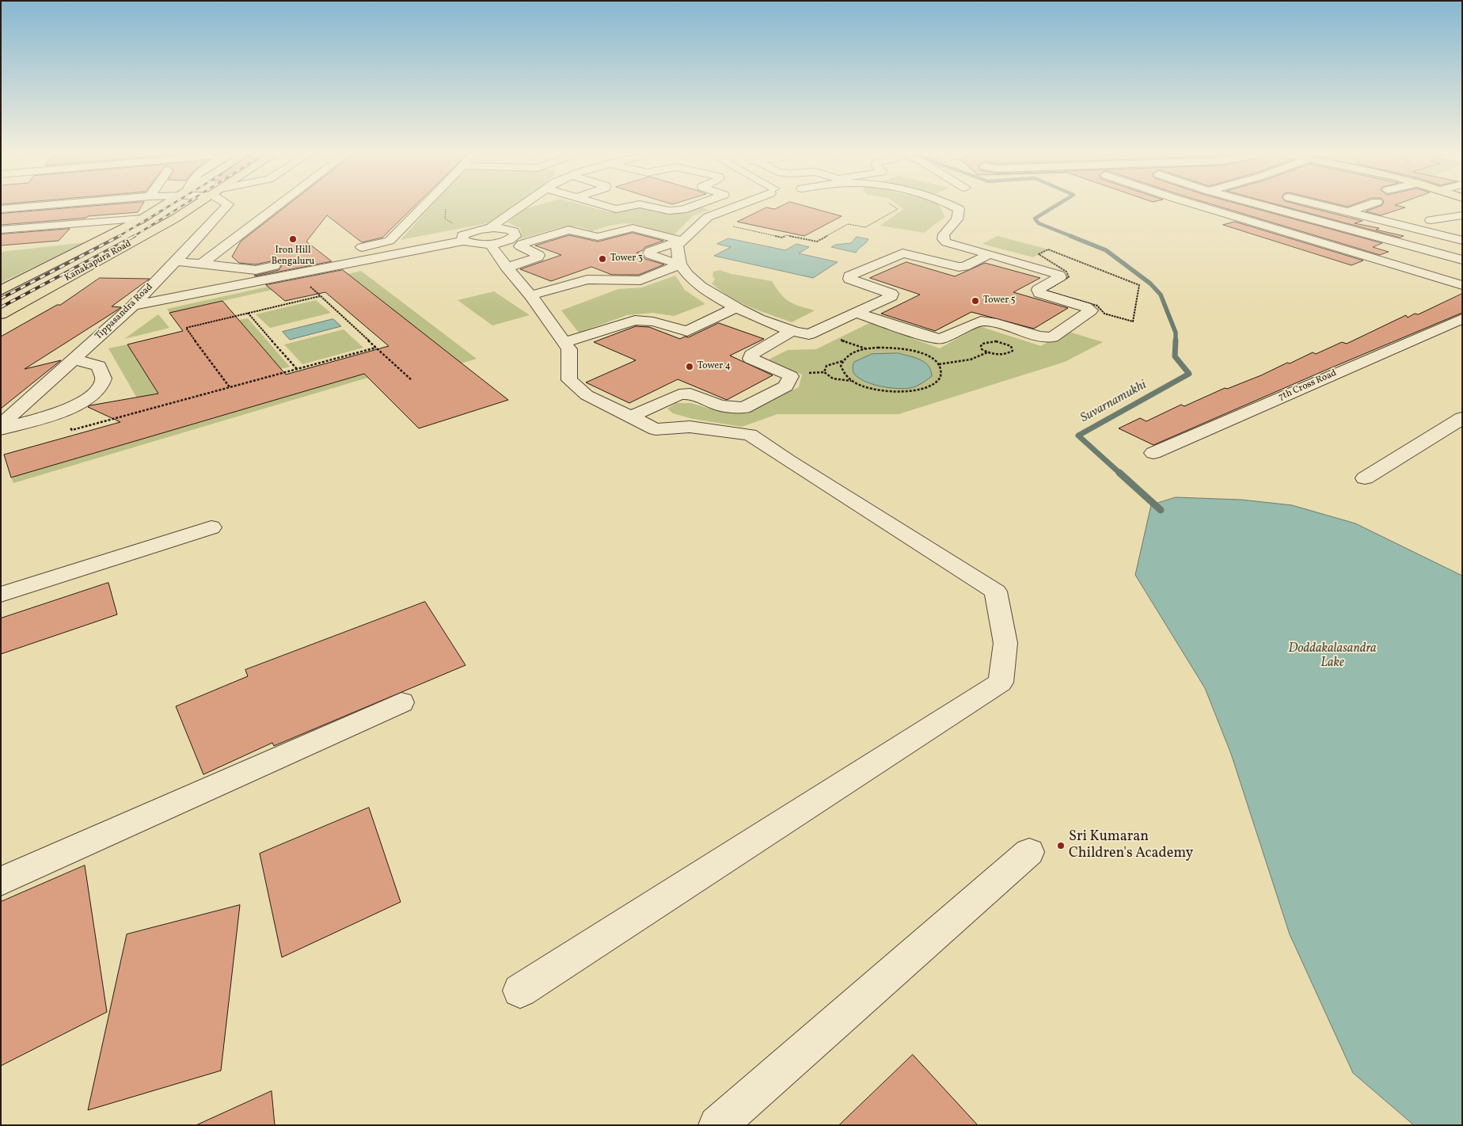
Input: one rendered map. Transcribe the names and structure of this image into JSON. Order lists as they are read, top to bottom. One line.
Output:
{"streets":{"main road":["Kanakapura Road"],"street":["Tippasandra Road","7th Cross Road"]},"water":["Suvarnamukhi","Doddakalasandra Lake"],"places":["Iron Hill Bengaluru","Tower 3","Tower 5","Tower 4","Sri Kumaran Children's Academy"]}
